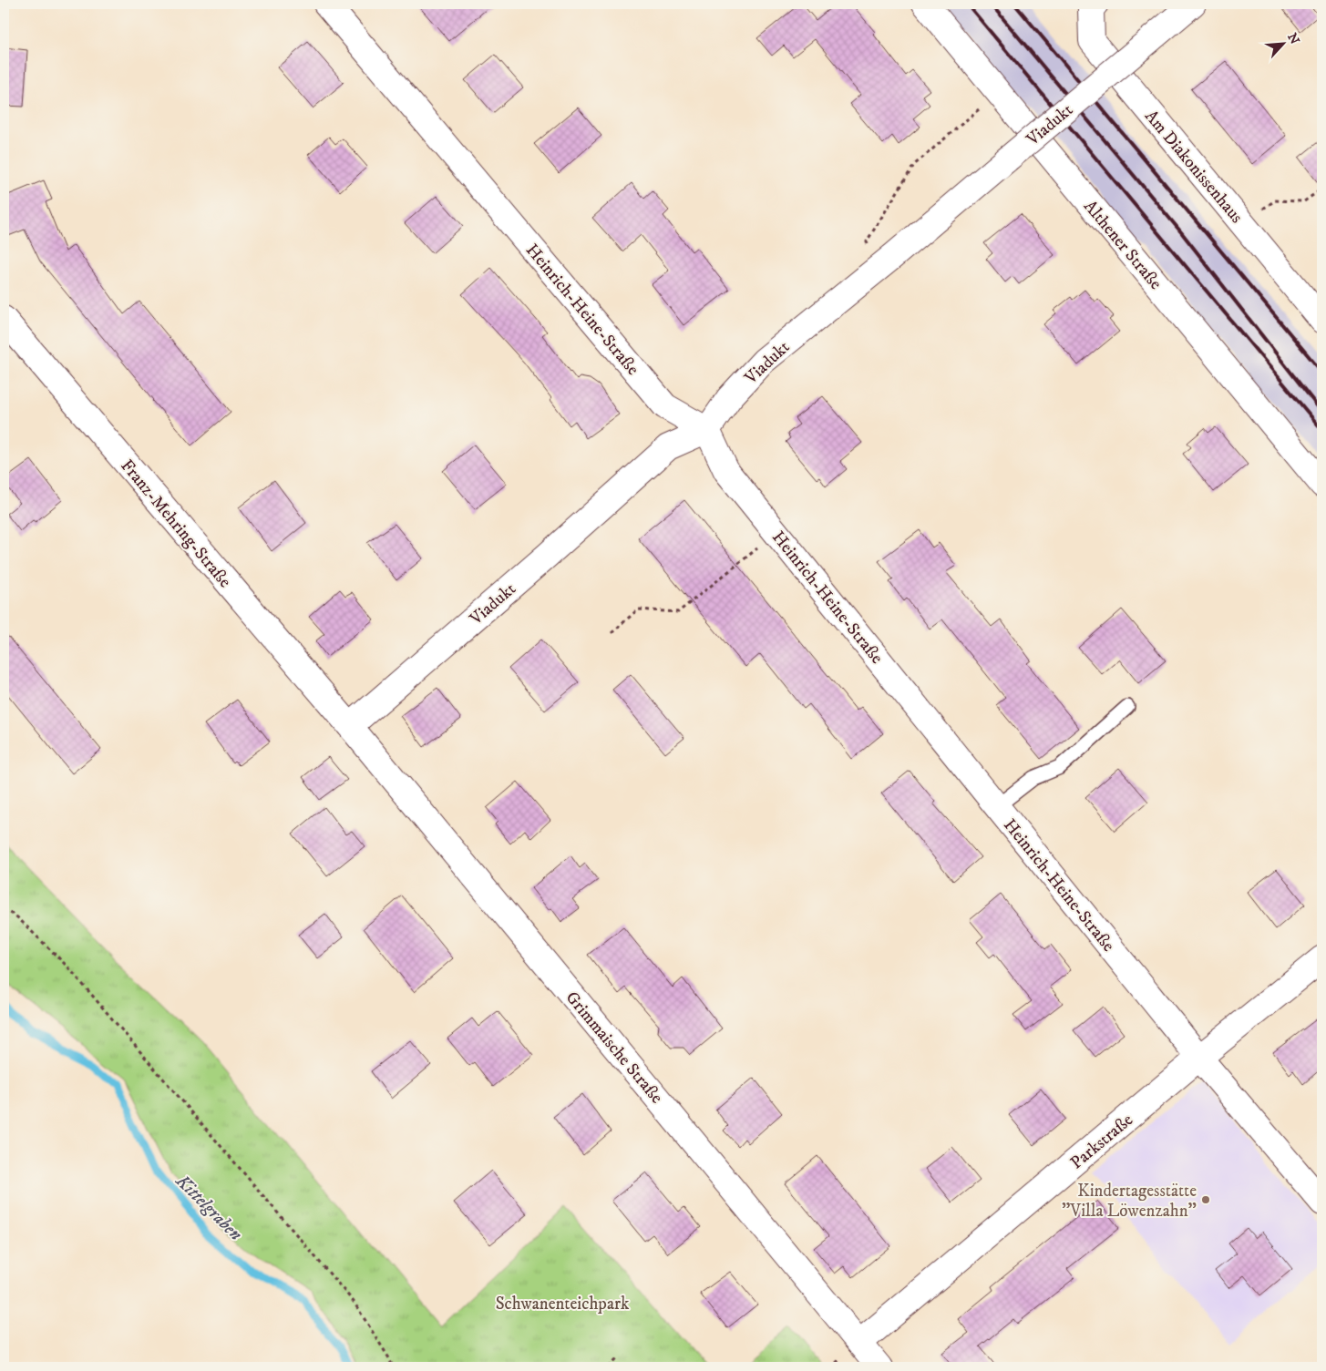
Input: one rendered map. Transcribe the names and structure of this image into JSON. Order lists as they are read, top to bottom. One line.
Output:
{"streets":{"street":["Viadukt","Am Diakonissenhaus","Althener Straße","Heinrich-Heine-Straße","Franz-Mehring-Straße","Grimmaische Straße","Parkstraße"]},"crossings":[["Viadukt","Heinrich-Heine-Straße"],["Viadukt","Franz-Mehring-Straße"],["Viadukt","Grimmaische Straße"],["Heinrich-Heine-Straße","Parkstraße"],["Franz-Mehring-Straße","Grimmaische Straße"],["Grimmaische Straße","Parkstraße"]],"water":["Kittelgraben"],"parks":["Schwanenteichpark"],"places":["Kindertagesstätte \"Villa Löwenzahn\""],"north":"top right"}
